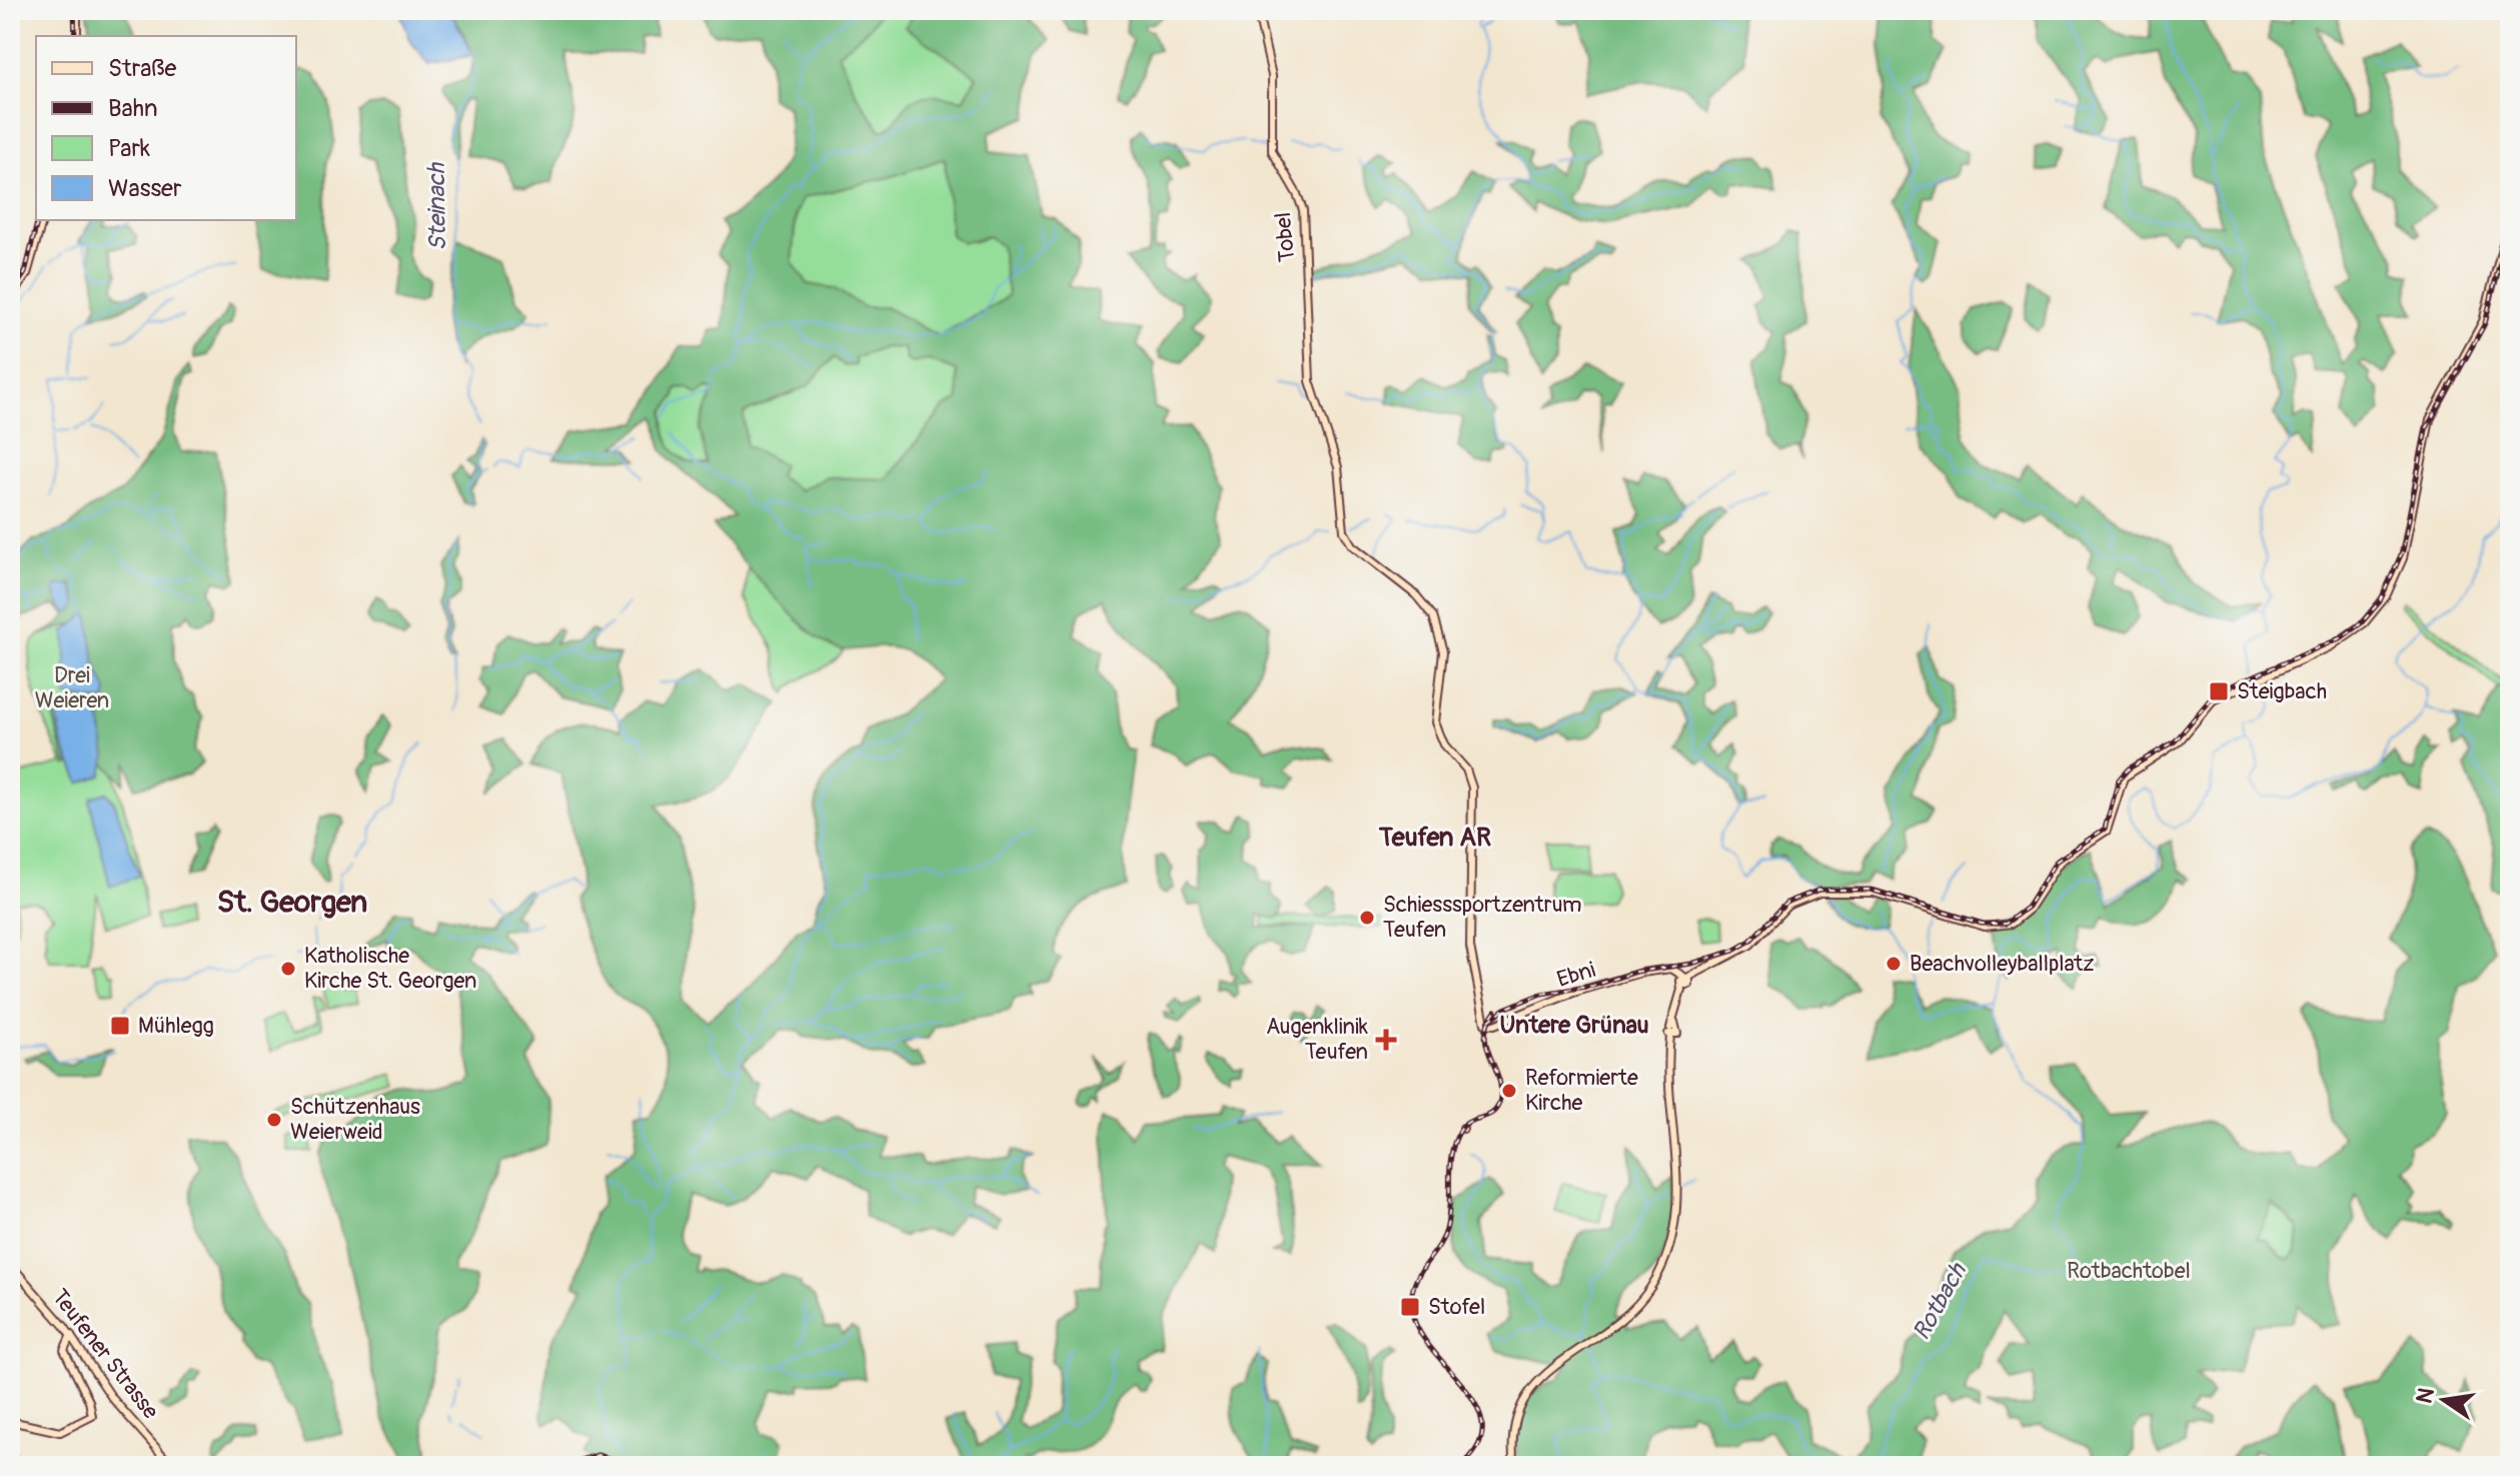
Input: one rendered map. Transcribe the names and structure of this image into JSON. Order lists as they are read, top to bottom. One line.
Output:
{"streets":{"main road":["Tobel","Ebni","Teufener Strasse"]},"crossings":[["Tobel","Ebni"]],"districts":["Teufen AR","St. Georgen","Untere Grünau"],"water":["Steinach","Rotbach"],"parks":["Drei Weieren","Rotbachtobel"],"places":{"transit":["Steigbach","Mühlegg","Stofel"],"other":["Schiesssportzentrum Teufen","Beachvolleyballplatz","Katholische Kirche St. Georgen","Reformierte Kirche","Schützenhaus Weierweid"],"health":["Augenklinik Teufen"]},"legend":["Straße","Bahn","Park","Wasser"],"north":"left"}
